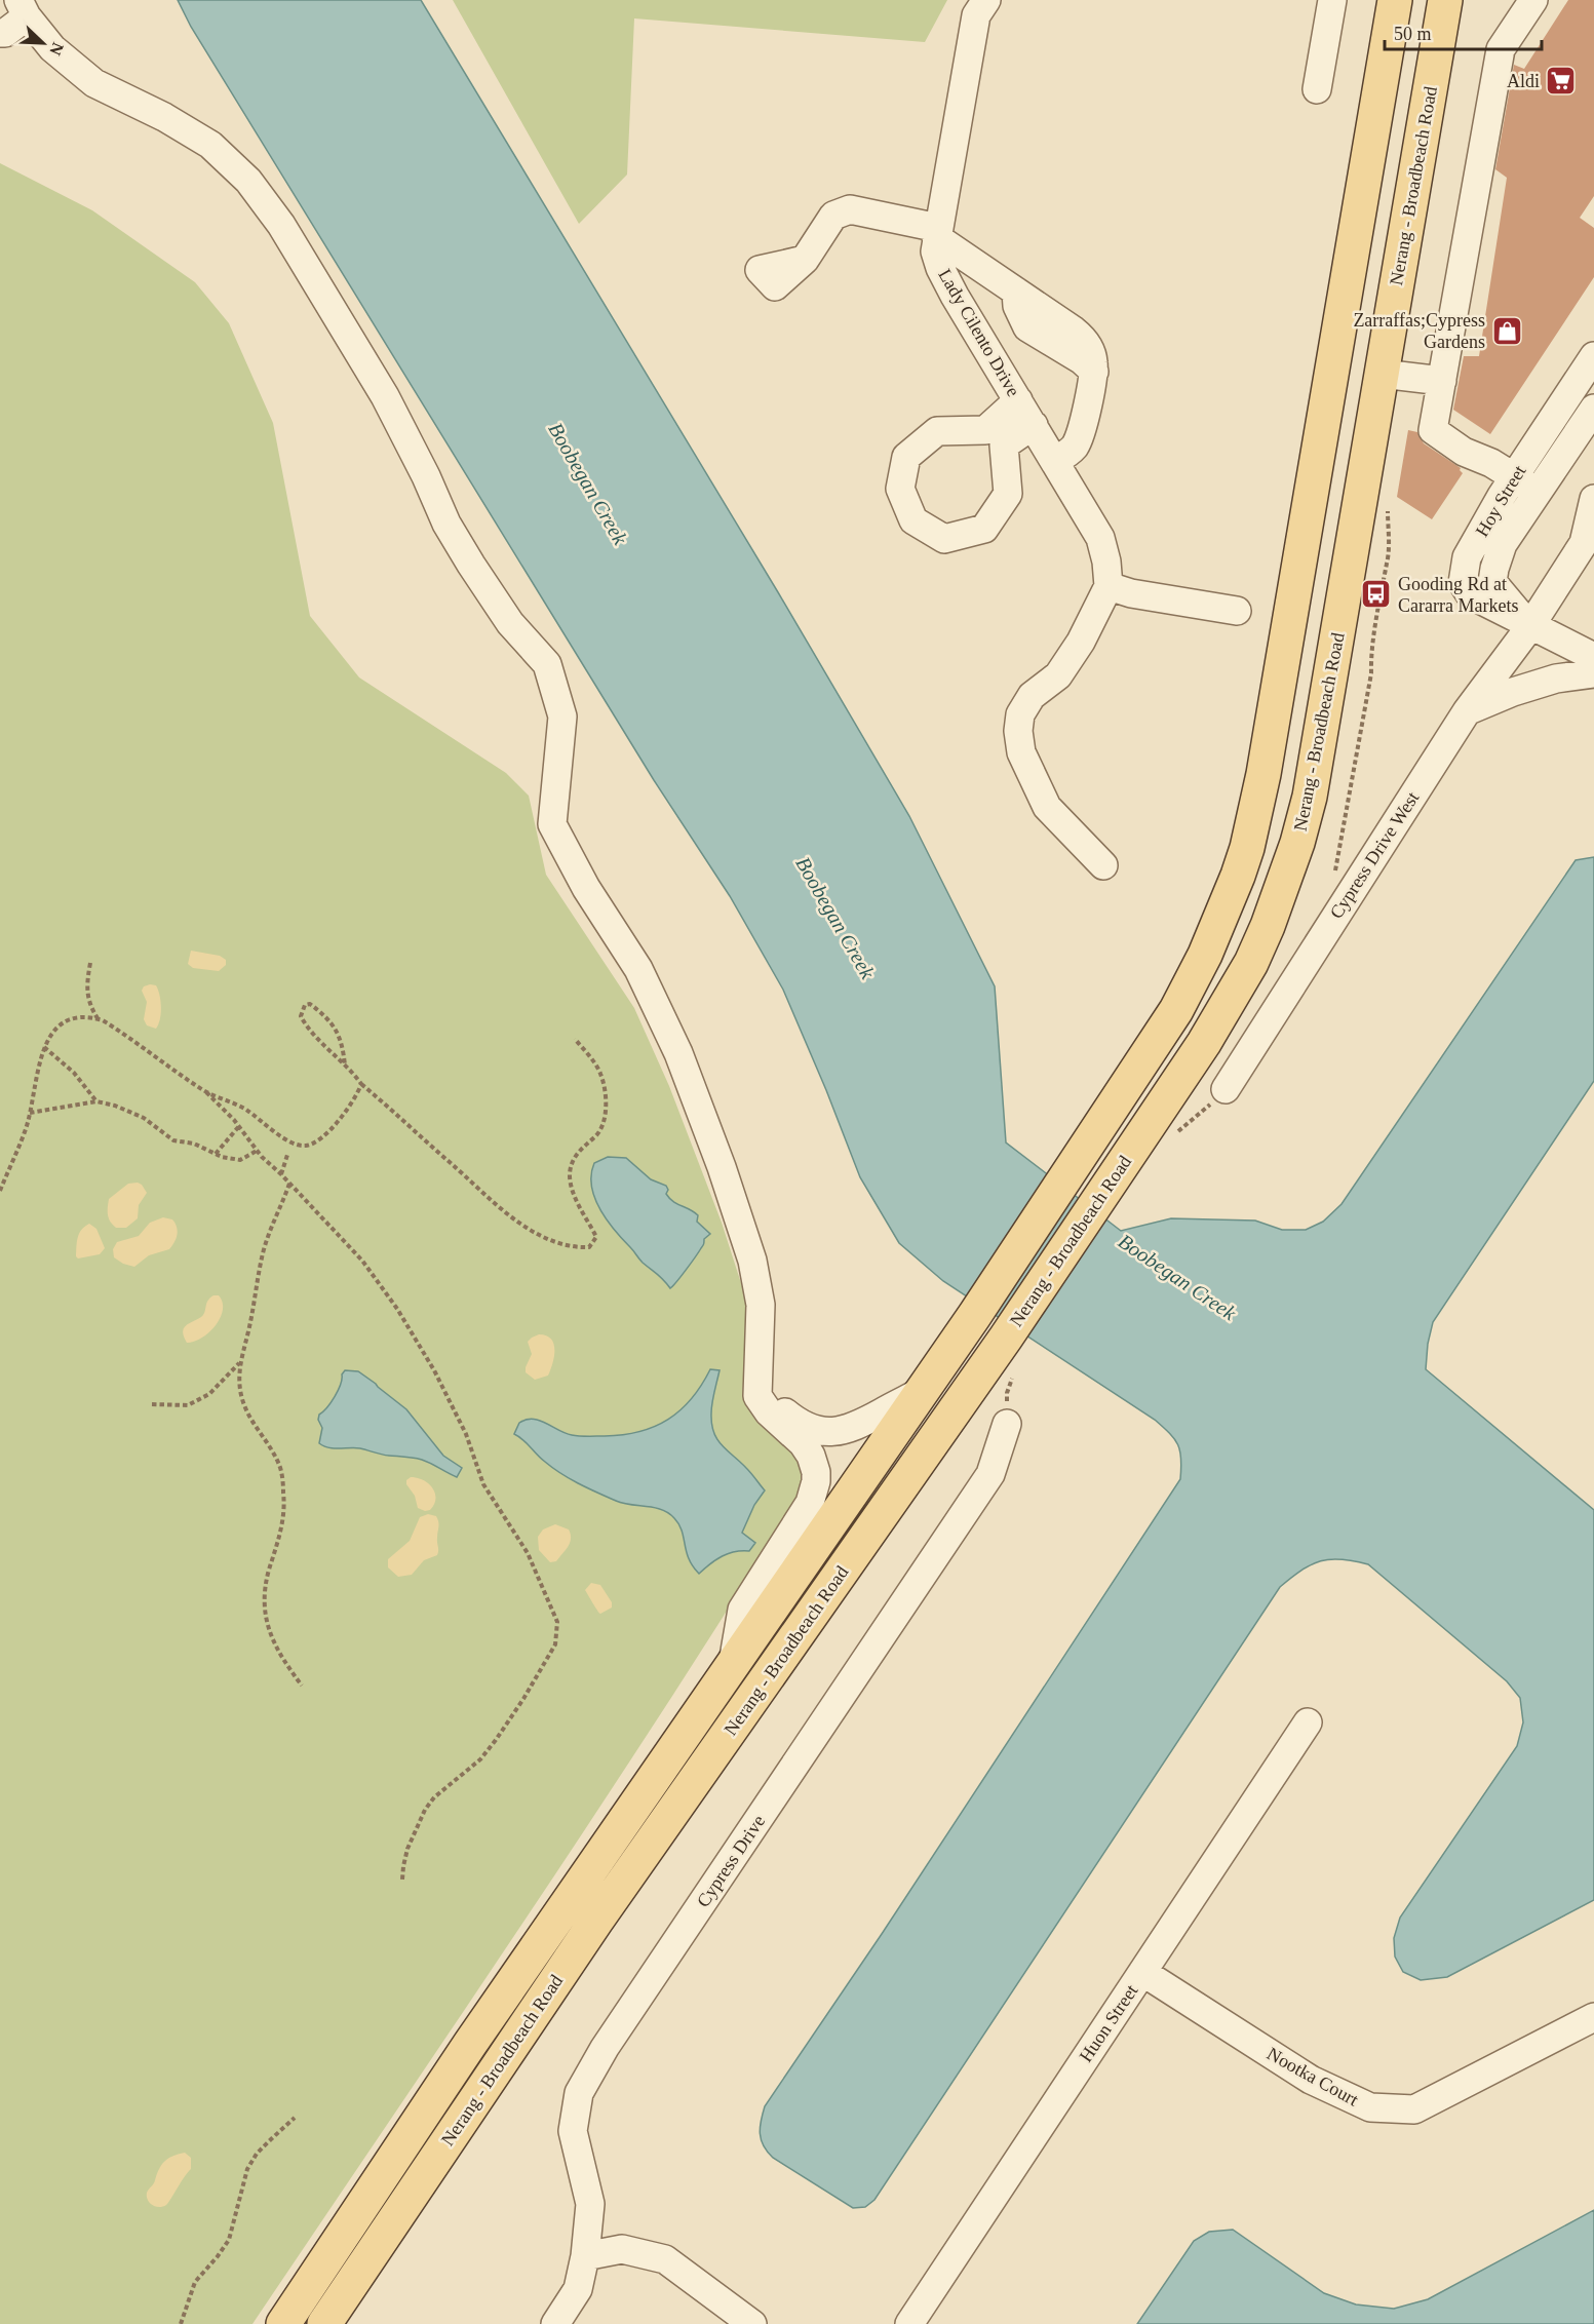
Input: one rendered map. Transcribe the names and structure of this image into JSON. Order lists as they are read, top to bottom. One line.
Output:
{"streets":{"main road":["Nerang - Broadbeach Road"],"street":["Lady Cilento Drive","Hoy Street","Cypress Drive West","Cypress Drive","Huon Street","Nootka Court"]},"crossings":[["Hoy Street","Cypress Drive West"],["Huon Street","Nootka Court"]],"water":["Boobegan Creek"],"places":{"supermarket":["Aldi"],"shop":["Zarraffas;Cypress Gardens"],"bus stop":["Gooding Rd at Cararra Markets"]},"scale_bar":"50 m","north":"bottom right"}
